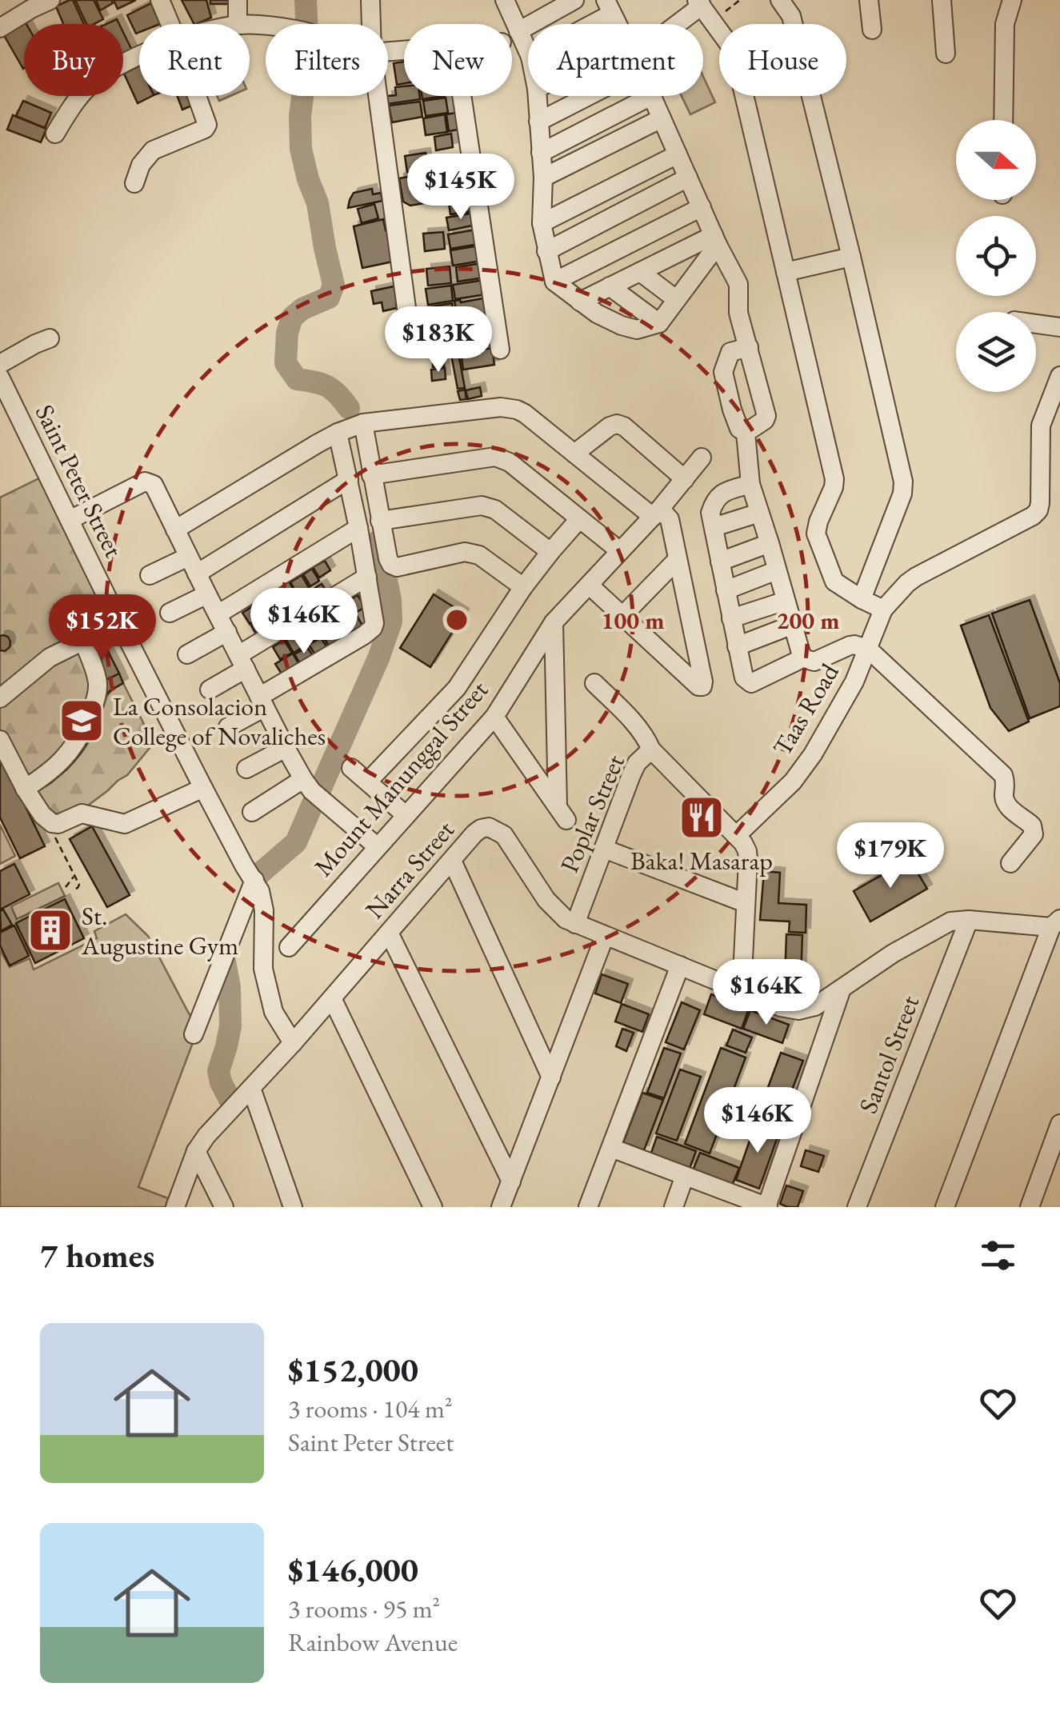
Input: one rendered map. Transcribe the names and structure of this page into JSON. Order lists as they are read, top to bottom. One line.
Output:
{"streets":{"street":["Saint Peter Street","Taas Road","Mount Manunggal Street","Poplar Street","Narra Street","Santol Street"]},"crossings":[["Saint Peter Street","Narra Street"],["Taas Road","Poplar Street"],["Poplar Street","Narra Street"],["Narra Street","Santol Street"]],"places":{"school or university":["La Consolacion College of Novaliches"],"restaurant":["Baka! Masarap"],"building":["St. Augustine Gym"]},"north":"right","page":{"chip":["Buy","Rent","Filters","New","Apartment","House"],"price":["$145K","$183K","$146K","$152K","$179K","$164K","$146K"],"heading":"7 homes","list":[{"name":"$152,000","note":"3 rooms · 104 m² · Saint Peter Street"},{"name":"$146,000","note":"3 rooms · 95 m² · Rainbow Avenue"}]},"rings":["100 m","200 m"]}
